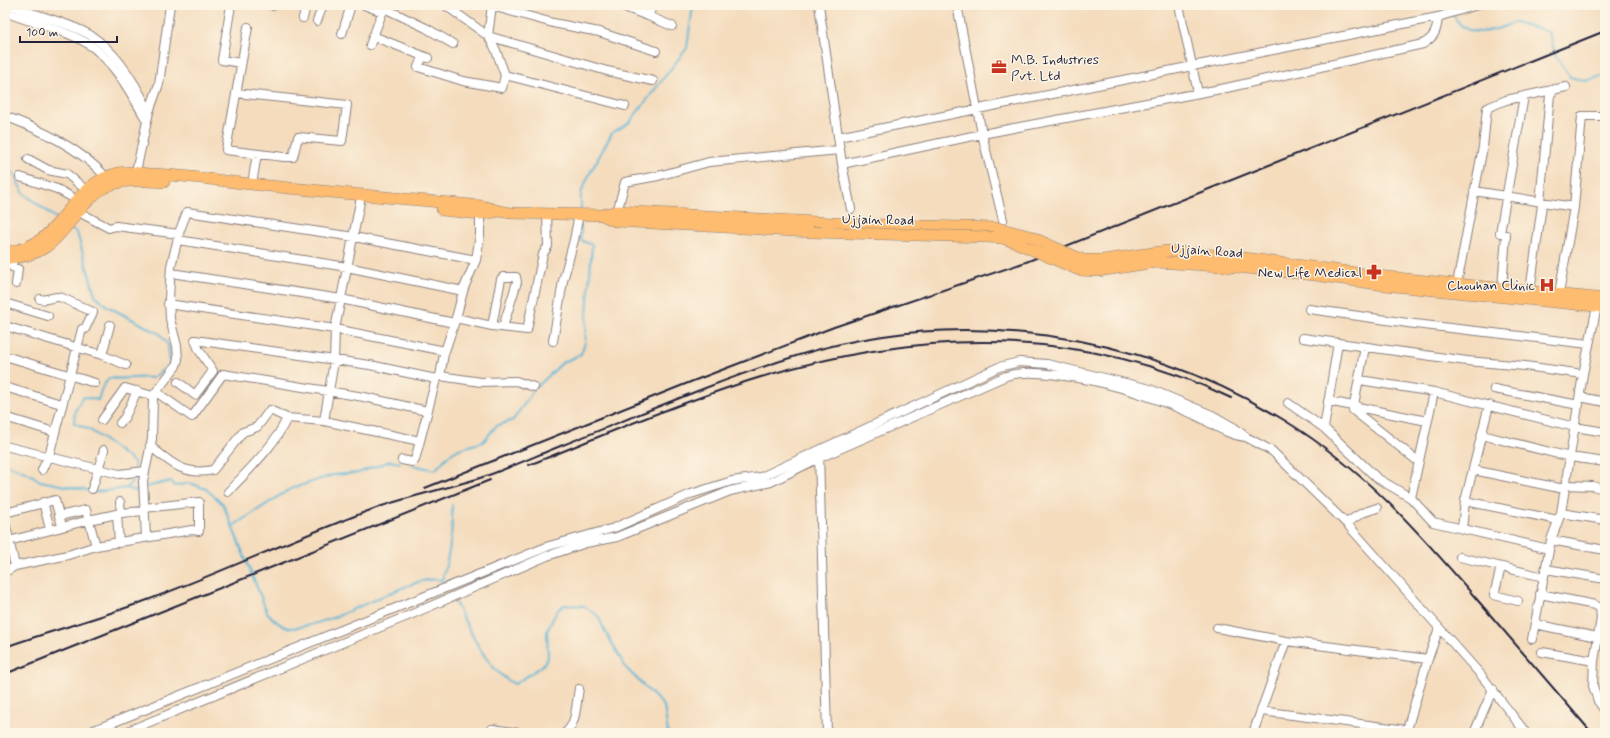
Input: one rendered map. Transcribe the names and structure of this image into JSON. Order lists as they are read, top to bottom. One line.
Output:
{"streets":{"main road":["Ujjain Road"]},"places":{"office":["M.B. Industries Pvt. Ltd"],"pharmacy":["New Life Medical"],"hospital":["Chouhan Clinic"]},"scale_bar":"100 m"}
